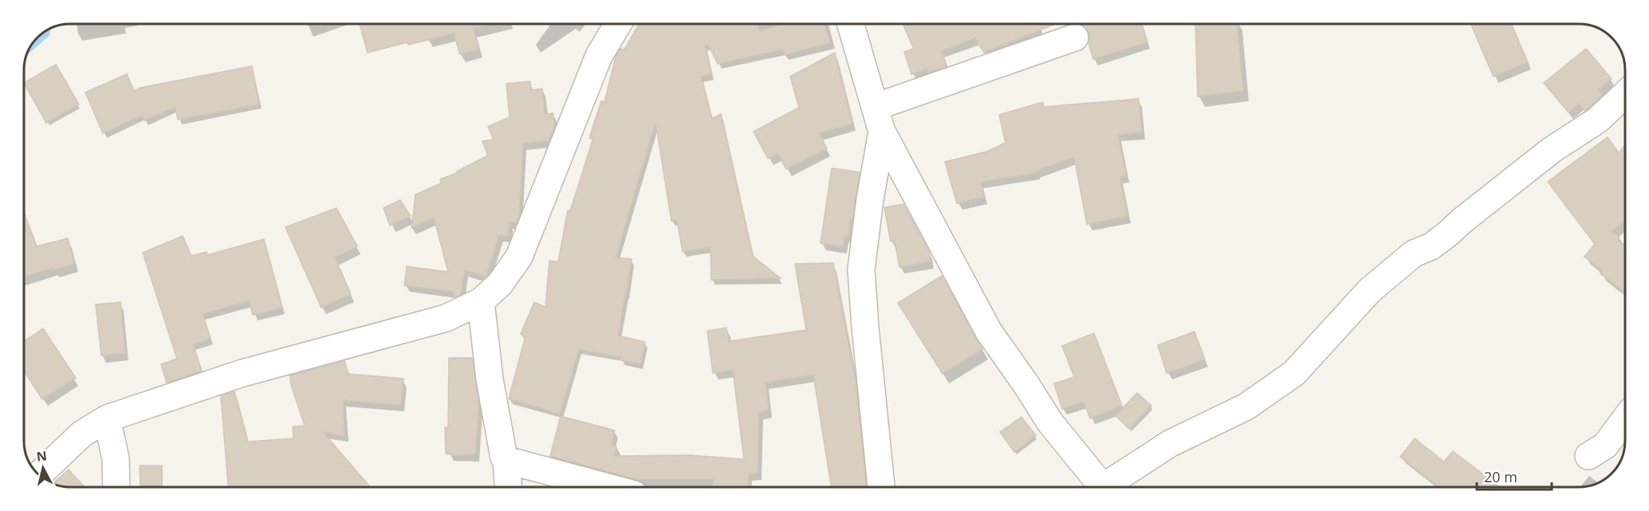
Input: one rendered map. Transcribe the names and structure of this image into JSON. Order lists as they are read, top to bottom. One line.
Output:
{"scale_bar":"20 m","north":"top"}
